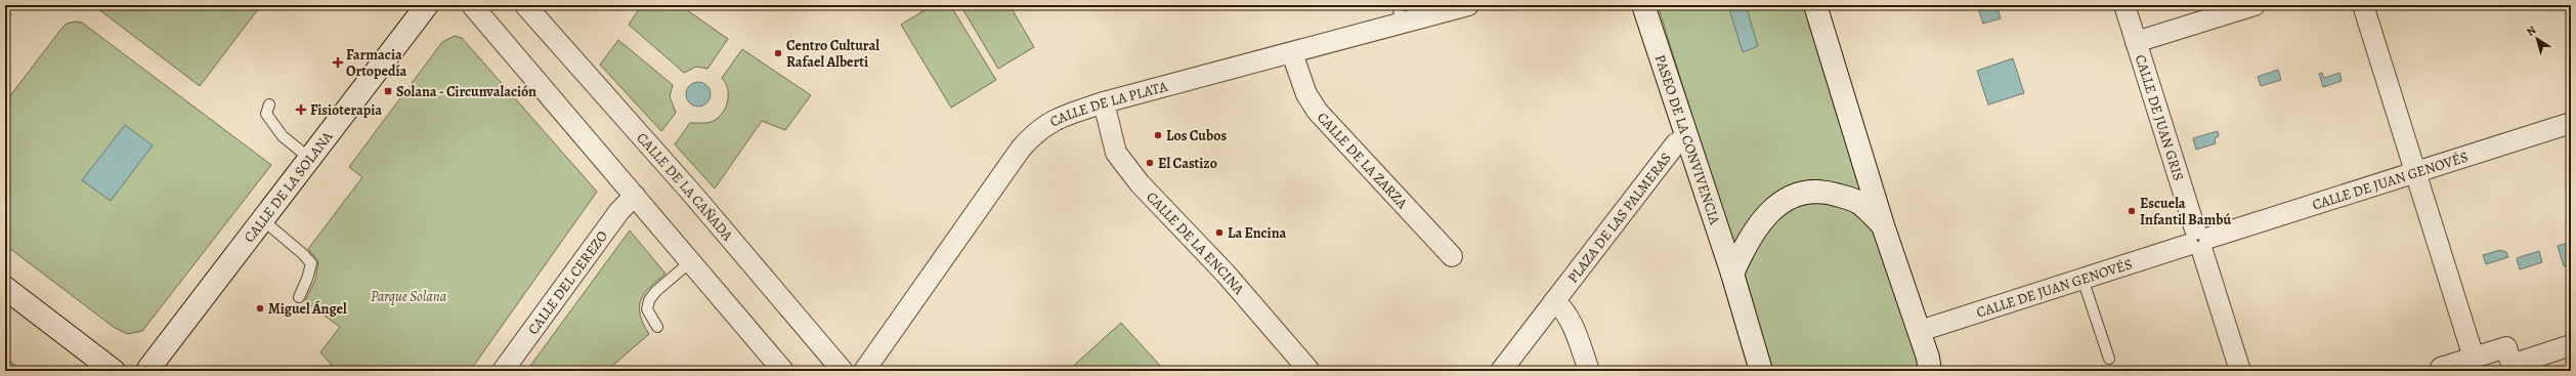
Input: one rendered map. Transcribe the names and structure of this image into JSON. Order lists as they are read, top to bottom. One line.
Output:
{"streets":{"street":["CALLE DE LA PLATA","CALLE DE JUAN GRIS","PASEO DE LA CONVIVENCIA","CALLE DE LA ZARZA","CALLE DE JUAN GENOVÉS","CALLE DE LA CAÑADA","CALLE DE LA SOLANA","PLAZA DE LAS PALMERAS","CALLE DE LA ENCINA","CALLE DEL CEREZO"]},"crossings":[["CALLE DE LA PLATA","CALLE DE LA ZARZA"],["CALLE DE LA PLATA","CALLE DE LA ENCINA"],["CALLE DE JUAN GRIS","CALLE DE JUAN GENOVÉS"],["PASEO DE LA CONVIVENCIA","PLAZA DE LAS PALMERAS"]],"parks":["Parque Solana"],"places":{"other":["Centro Cultural Rafael Alberti","Los Cubos","El Castizo","Escuela Infantil Bambú","La Encina","Miguel Ángel"],"health":["Farmacia Ortopedía","Fisioterapia"],"transit":["Solana - Circunvalación"]},"north":"top left"}
